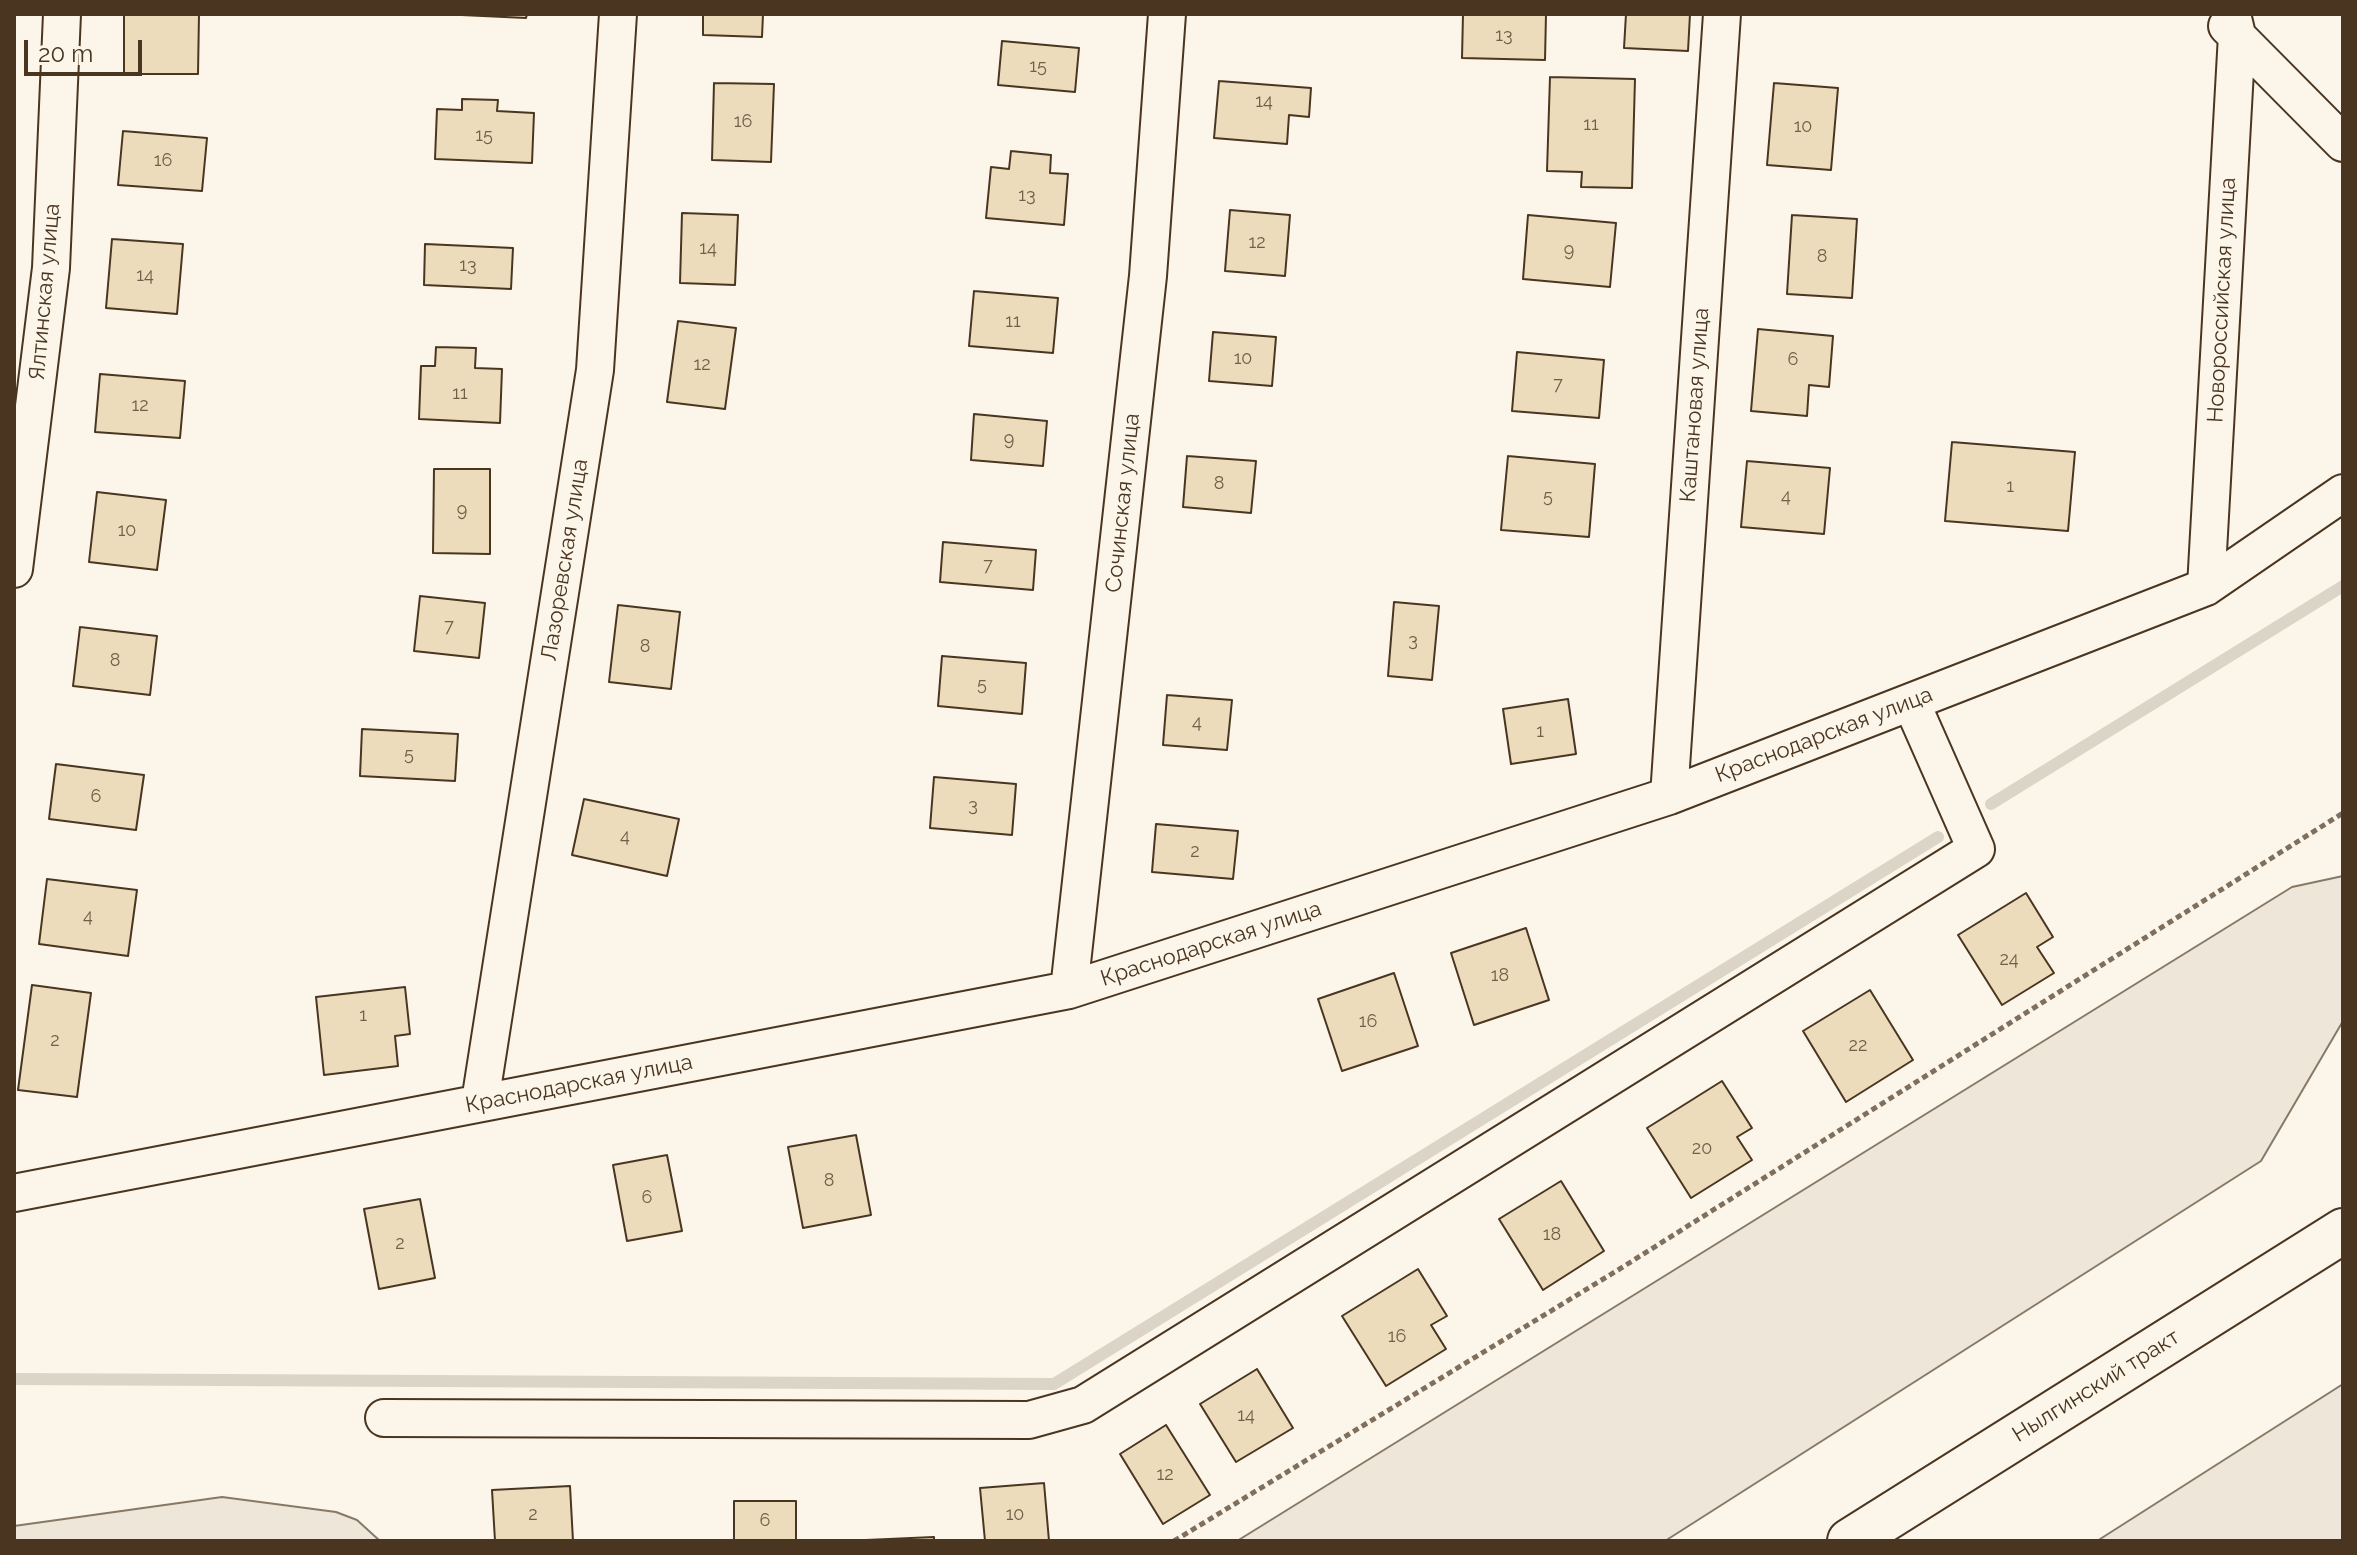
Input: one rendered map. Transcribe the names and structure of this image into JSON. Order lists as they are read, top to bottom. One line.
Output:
{"streets":{"main road":["Нылгинский тракт"],"street":["Ялтинская улица","Новороссийская улица","Каштановая улица","Сочинская улица","Лазоревская улица","Краснодарская улица"]},"crossings":[["Новороссийская улица","Краснодарская улица"],["Каштановая улица","Краснодарская улица"],["Сочинская улица","Краснодарская улица"],["Лазоревская улица","Краснодарская улица"]],"house_numbers":["13","15","14","16","11","10","15","16","13","12","14","9","8","13","14","11","10","6","12","7","11","12","9","8","1","5","4","9","10","7","7","3","8","8","5","4","1","5","6","3","4","2","4","24","18","1","16","2","22","20","8","6","18","2","16","14","12","2","10","6"],"scale_bar":"20 m"}
